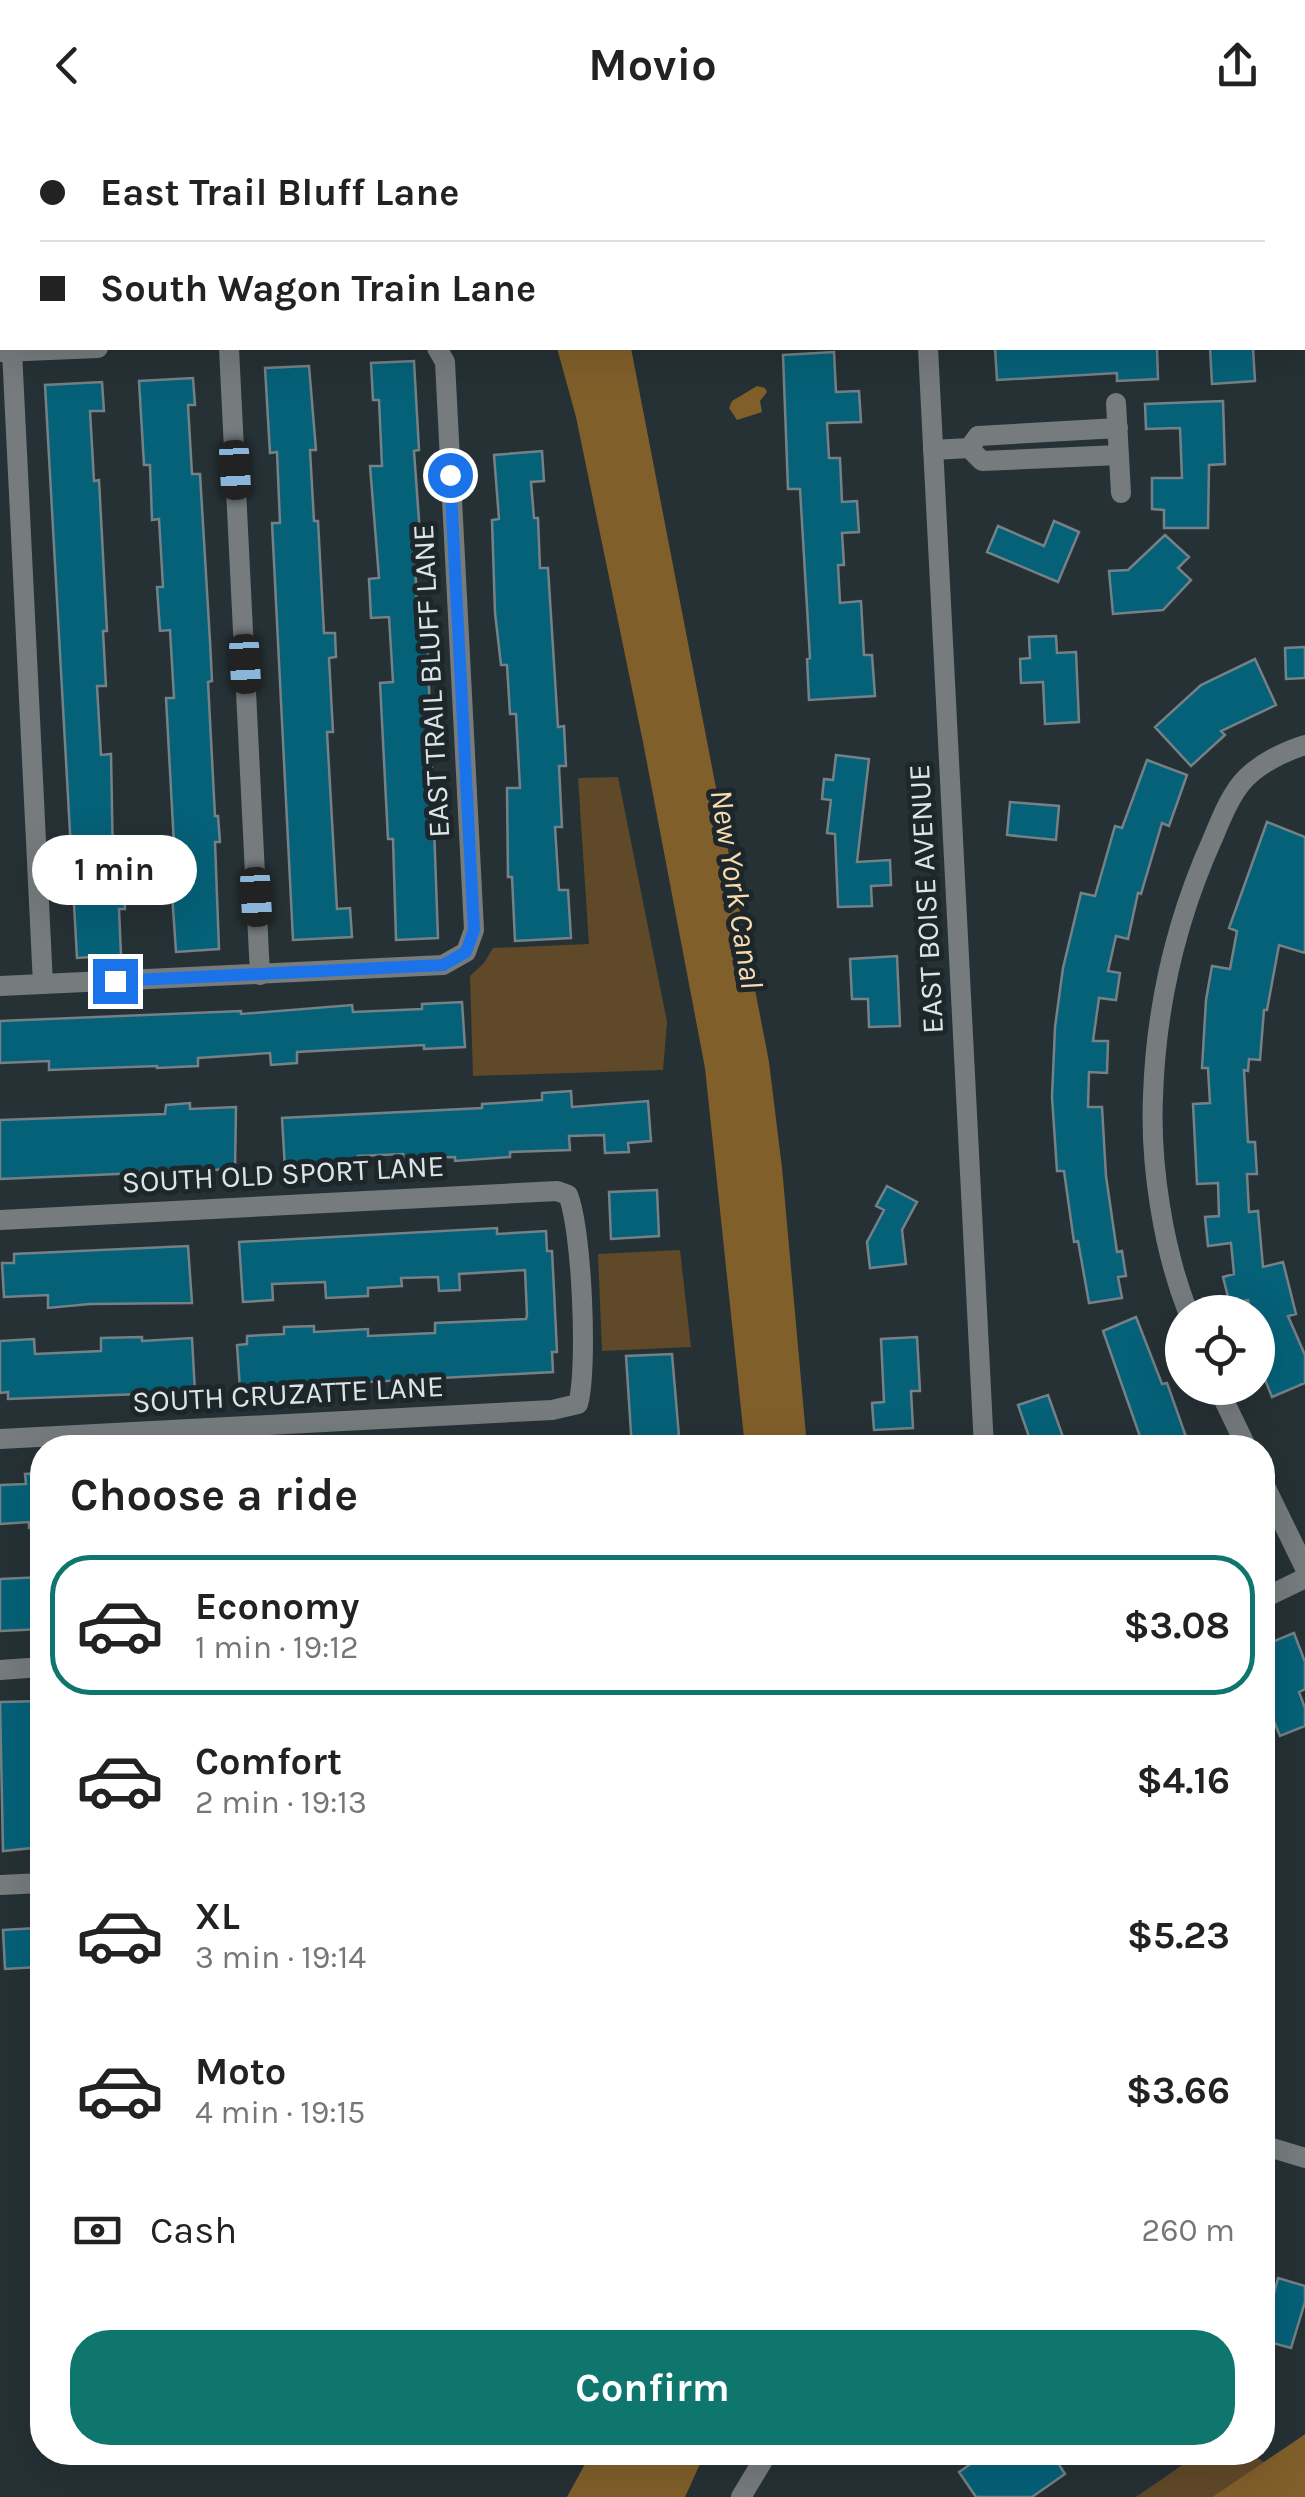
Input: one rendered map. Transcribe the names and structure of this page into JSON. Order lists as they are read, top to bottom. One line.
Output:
{"streets":{"street":["EAST TRAIL BLUFF LANE","EAST BOISE AVENUE","SOUTH OLD SPORT LANE","SOUTH CRUZATTE LANE"]},"crossings":[["SOUTH OLD SPORT LANE","SOUTH CRUZATTE LANE"]],"water":["New York Canal"],"page":{"header":"Movio","banner":["East Trail Bluff Lane","South Wagon Train Lane"],"bubble":"1 min","heading":"Choose a ride","list":[{"name":"Economy","note":"1 min · 19:12","value":"$3.08"},{"name":"Comfort","note":"2 min · 19:13","value":"$4.16"},{"name":"XL","note":"3 min · 19:14","value":"$5.23"},{"name":"Moto","note":"4 min · 19:15","value":"$3.66"}],"pay":["Cash","260 m"],"buttons":"Confirm"}}
